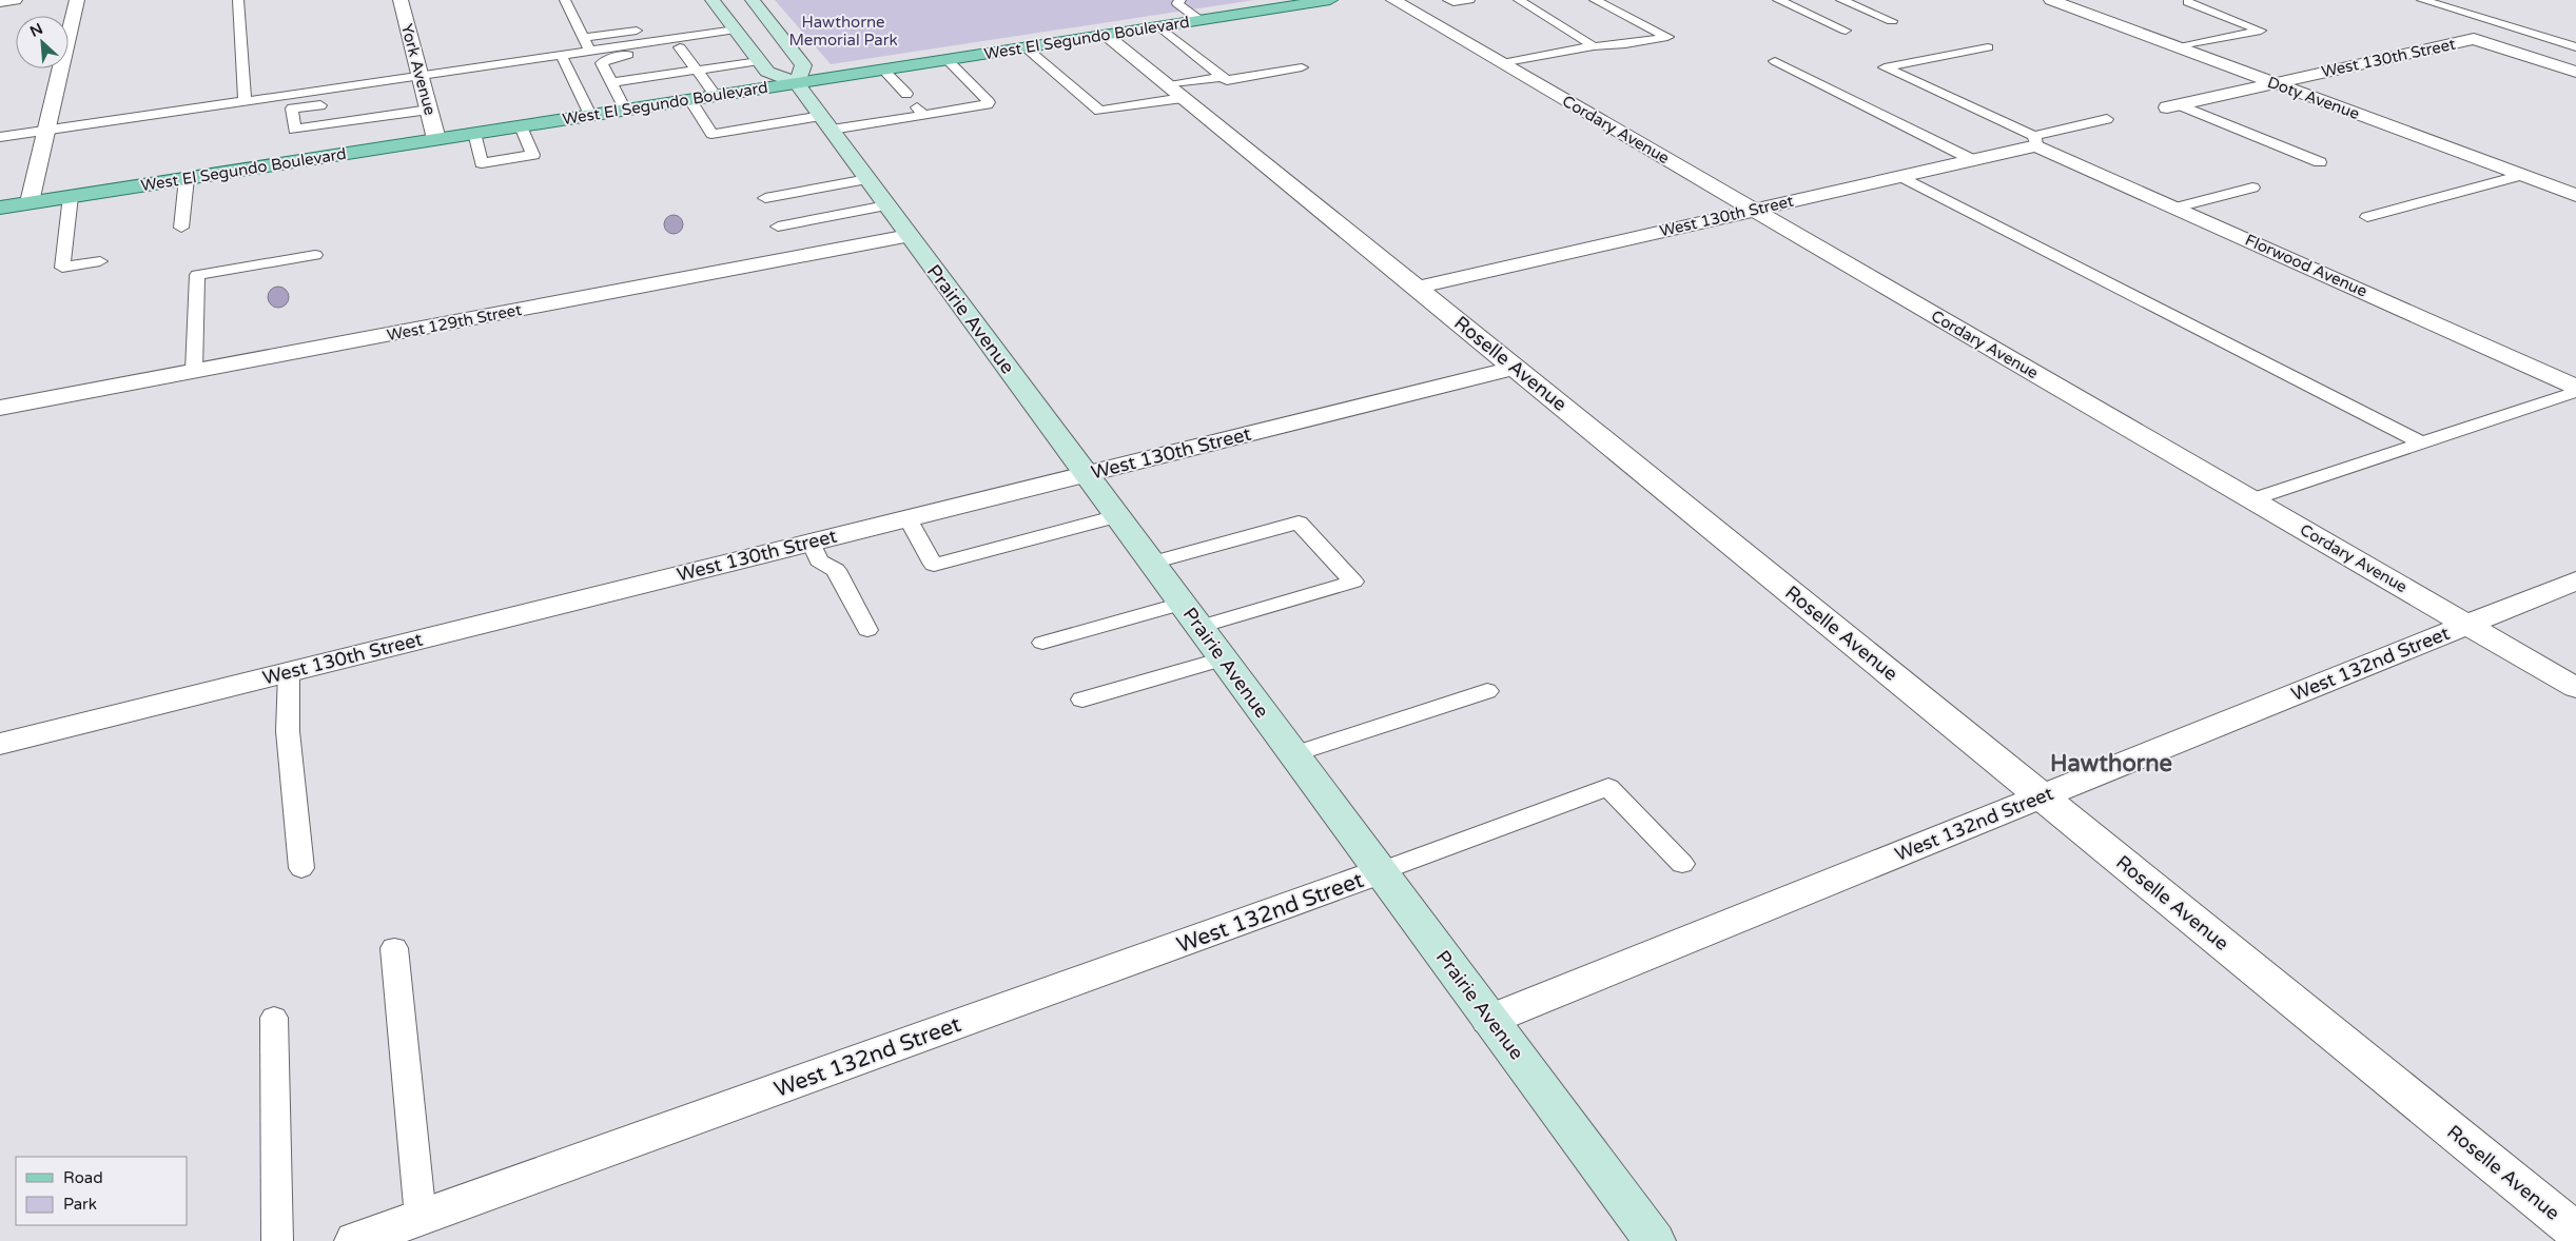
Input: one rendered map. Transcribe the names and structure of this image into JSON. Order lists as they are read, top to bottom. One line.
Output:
{"streets":{"main road":["West El Segundo Boulevard","Prairie Avenue"],"street":["West 130th Street","York Avenue","Doty Avenue","Cordary Avenue","Florwood Avenue","West 129th Street","Roselle Avenue","West 132nd Street"]},"crossings":[["West El Segundo Boulevard","York Avenue"],["West El Segundo Boulevard","Prairie Avenue"],["West El Segundo Boulevard","Roselle Avenue"],["West 130th Street","Doty Avenue"],["West 130th Street","Cordary Avenue"],["West 130th Street","Florwood Avenue"],["West 130th Street","Prairie Avenue"],["West 130th Street","Roselle Avenue"],["Cordary Avenue","West 132nd Street"],["Prairie Avenue","West 129th Street"],["Prairie Avenue","West 132nd Street"],["Roselle Avenue","West 132nd Street"]],"districts":["Hawthorne"],"parks":["Hawthorne Memorial Park"],"legend":["Road","Park"],"north":"top left"}
